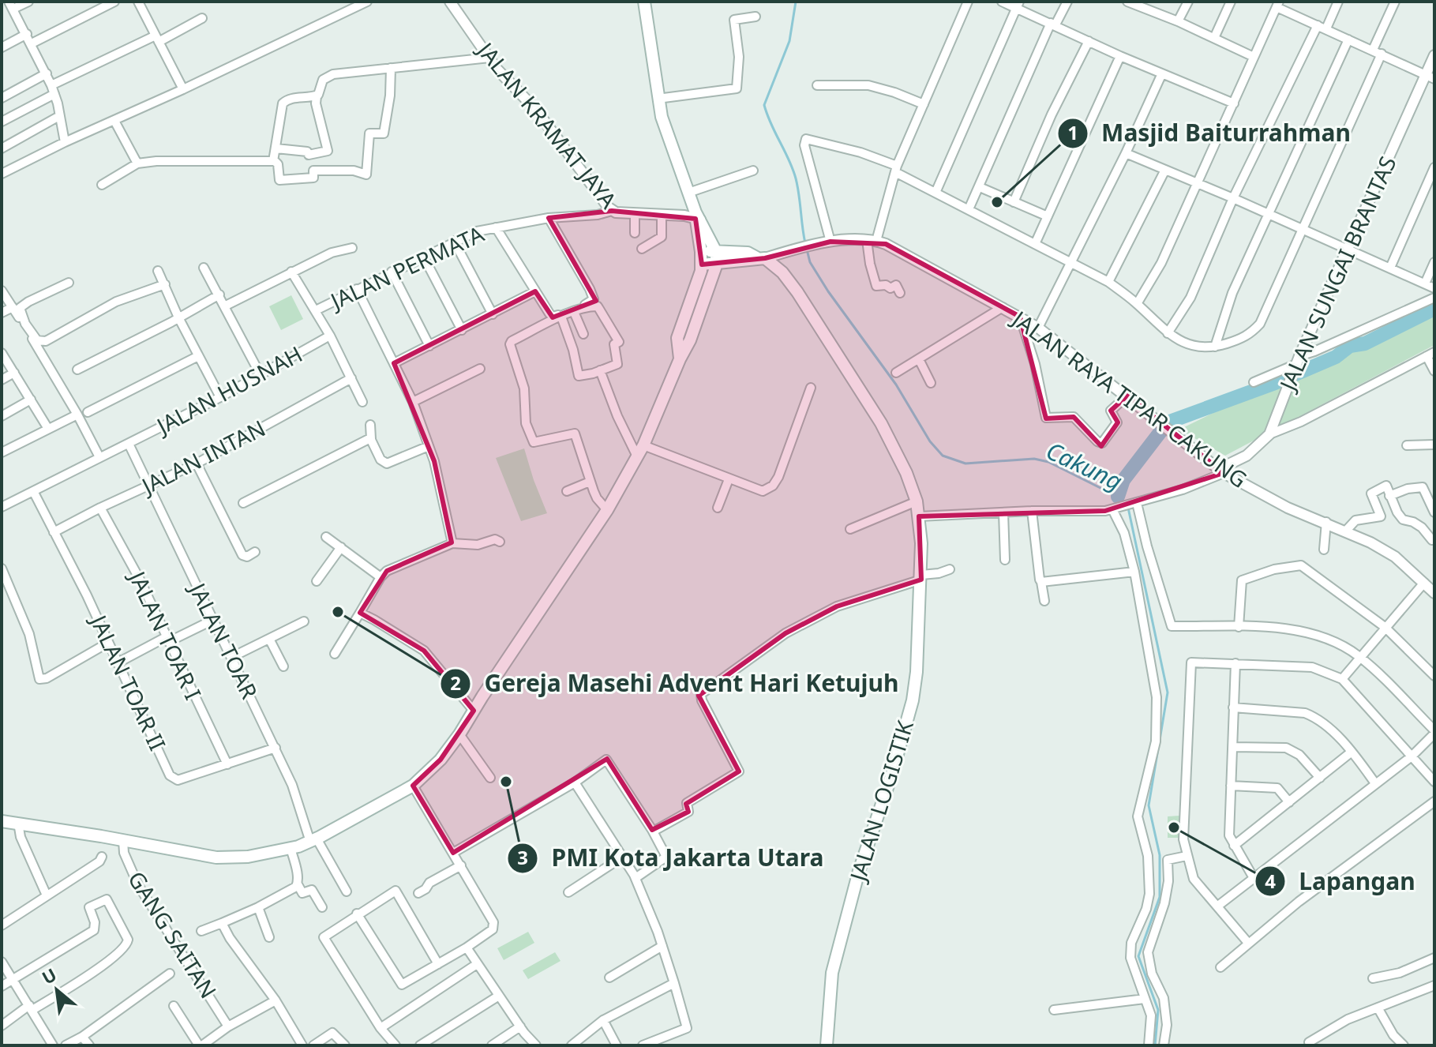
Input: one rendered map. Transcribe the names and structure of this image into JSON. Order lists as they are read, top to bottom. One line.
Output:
{"streets":{"main road":["JALAN LOGISTIK"],"street":["JALAN KRAMAT JAYA","JALAN PERMATA","JALAN SUNGAI BRANTAS","JALAN HUSNAH","JALAN RAYA TIPAR CAKUNG","JALAN INTAN","JALAN TOAR I","JALAN TOAR","JALAN TOAR II","GANG SAITAN"]},"crossings":[["JALAN KRAMAT JAYA","JALAN PERMATA"],["JALAN SUNGAI BRANTAS","JALAN RAYA TIPAR CAKUNG"],["JALAN HUSNAH","JALAN TOAR"],["JALAN HUSNAH","JALAN TOAR II"],["JALAN RAYA TIPAR CAKUNG","JALAN LOGISTIK"],["JALAN INTAN","JALAN TOAR I"],["JALAN INTAN","JALAN TOAR"],["JALAN INTAN","JALAN TOAR II"],["JALAN TOAR I","JALAN TOAR II"],["JALAN TOAR","JALAN TOAR II"]],"water":["Cakung"],"places":["Masjid Baiturrahman","Gereja Masehi Advent Hari Ketujuh","PMI Kota Jakarta Utara","Lapangan"],"north":"top left"}
